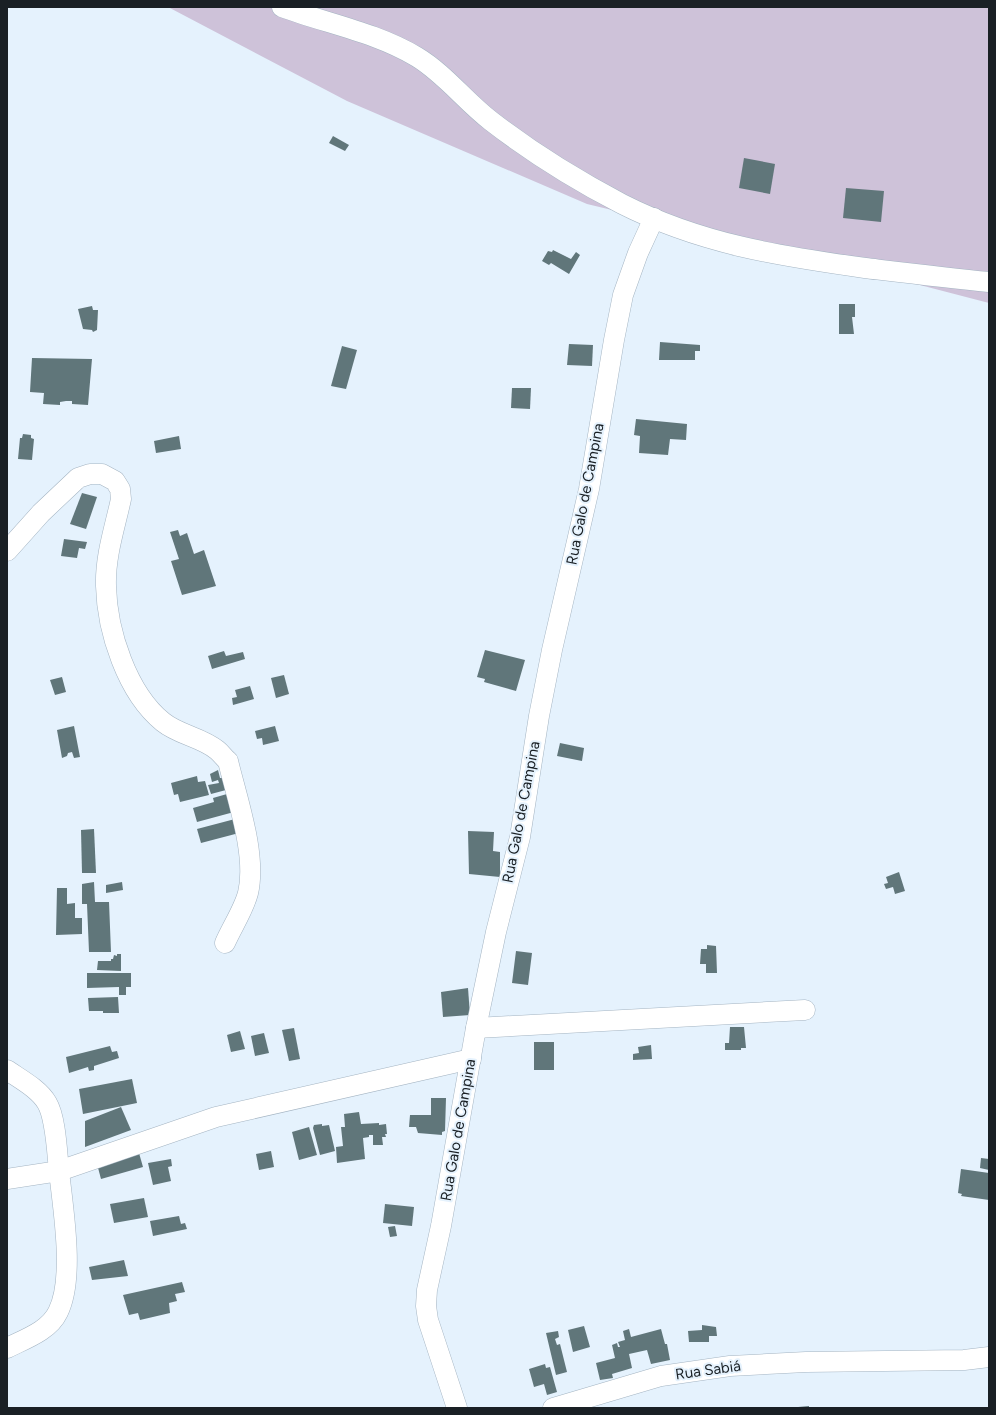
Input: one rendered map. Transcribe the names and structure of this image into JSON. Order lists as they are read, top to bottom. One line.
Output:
{"streets":{"street":["Rua Galo de Campina","Rua Sabiá"]}}
